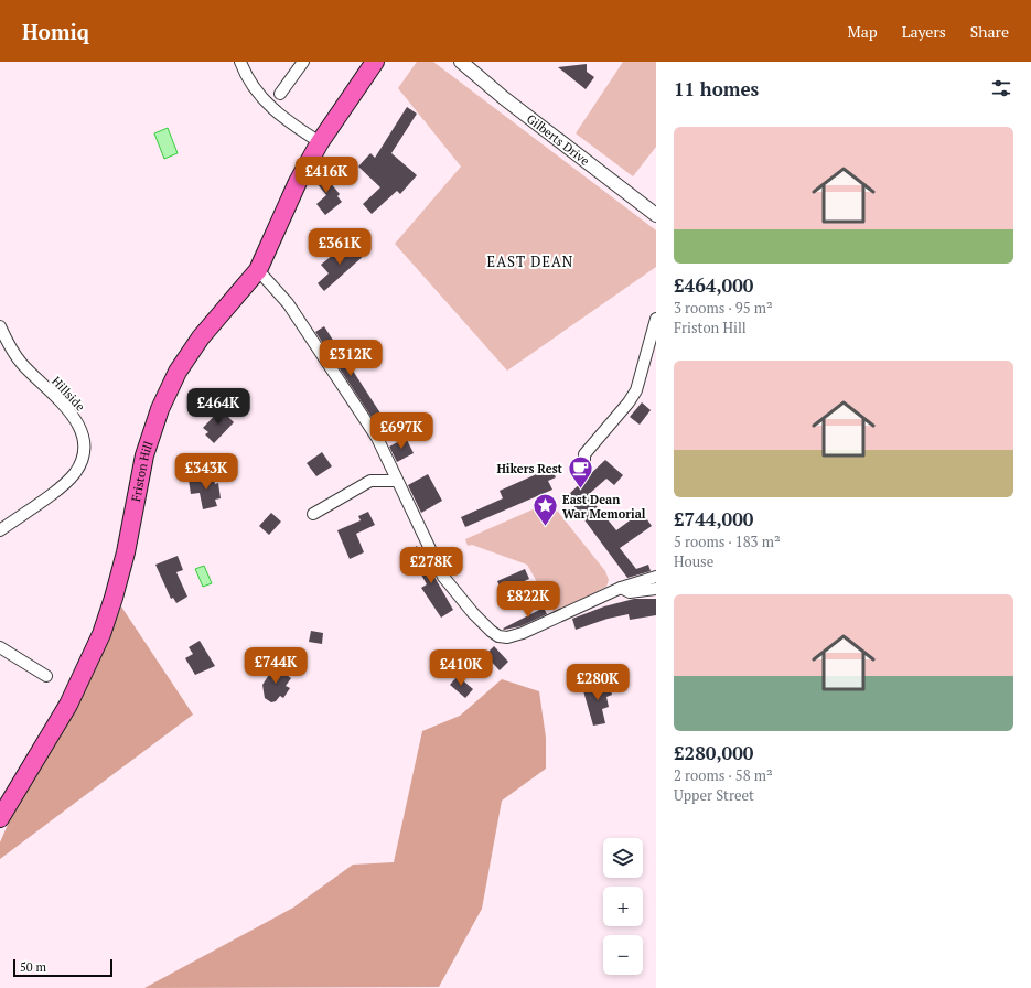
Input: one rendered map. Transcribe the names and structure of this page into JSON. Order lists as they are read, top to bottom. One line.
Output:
{"streets":{"main road":["Friston Hill"],"street":["Gilberts Drive","Hillside"]},"districts":["EAST DEAN"],"places":{"cafe":["Hikers Rest"],"place":["East Dean War Memorial"]},"scale_bar":"50 m","page":{"header":"Homiq","nav":["Map","Layers","Share"],"heading":"11 homes","list":[{"name":"£464,000","note":"3 rooms · 95 m² · Friston Hill"},{"name":"£744,000","note":"5 rooms · 183 m² · House"},{"name":"£280,000","note":"2 rooms · 58 m² · Upper Street"}],"price":["£416K","£361K","£312K","£464K","£697K","£343K","£278K","£822K","£744K","£410K","£280K"],"map_buttons":["+","−"],"scale":"50 m"}}
